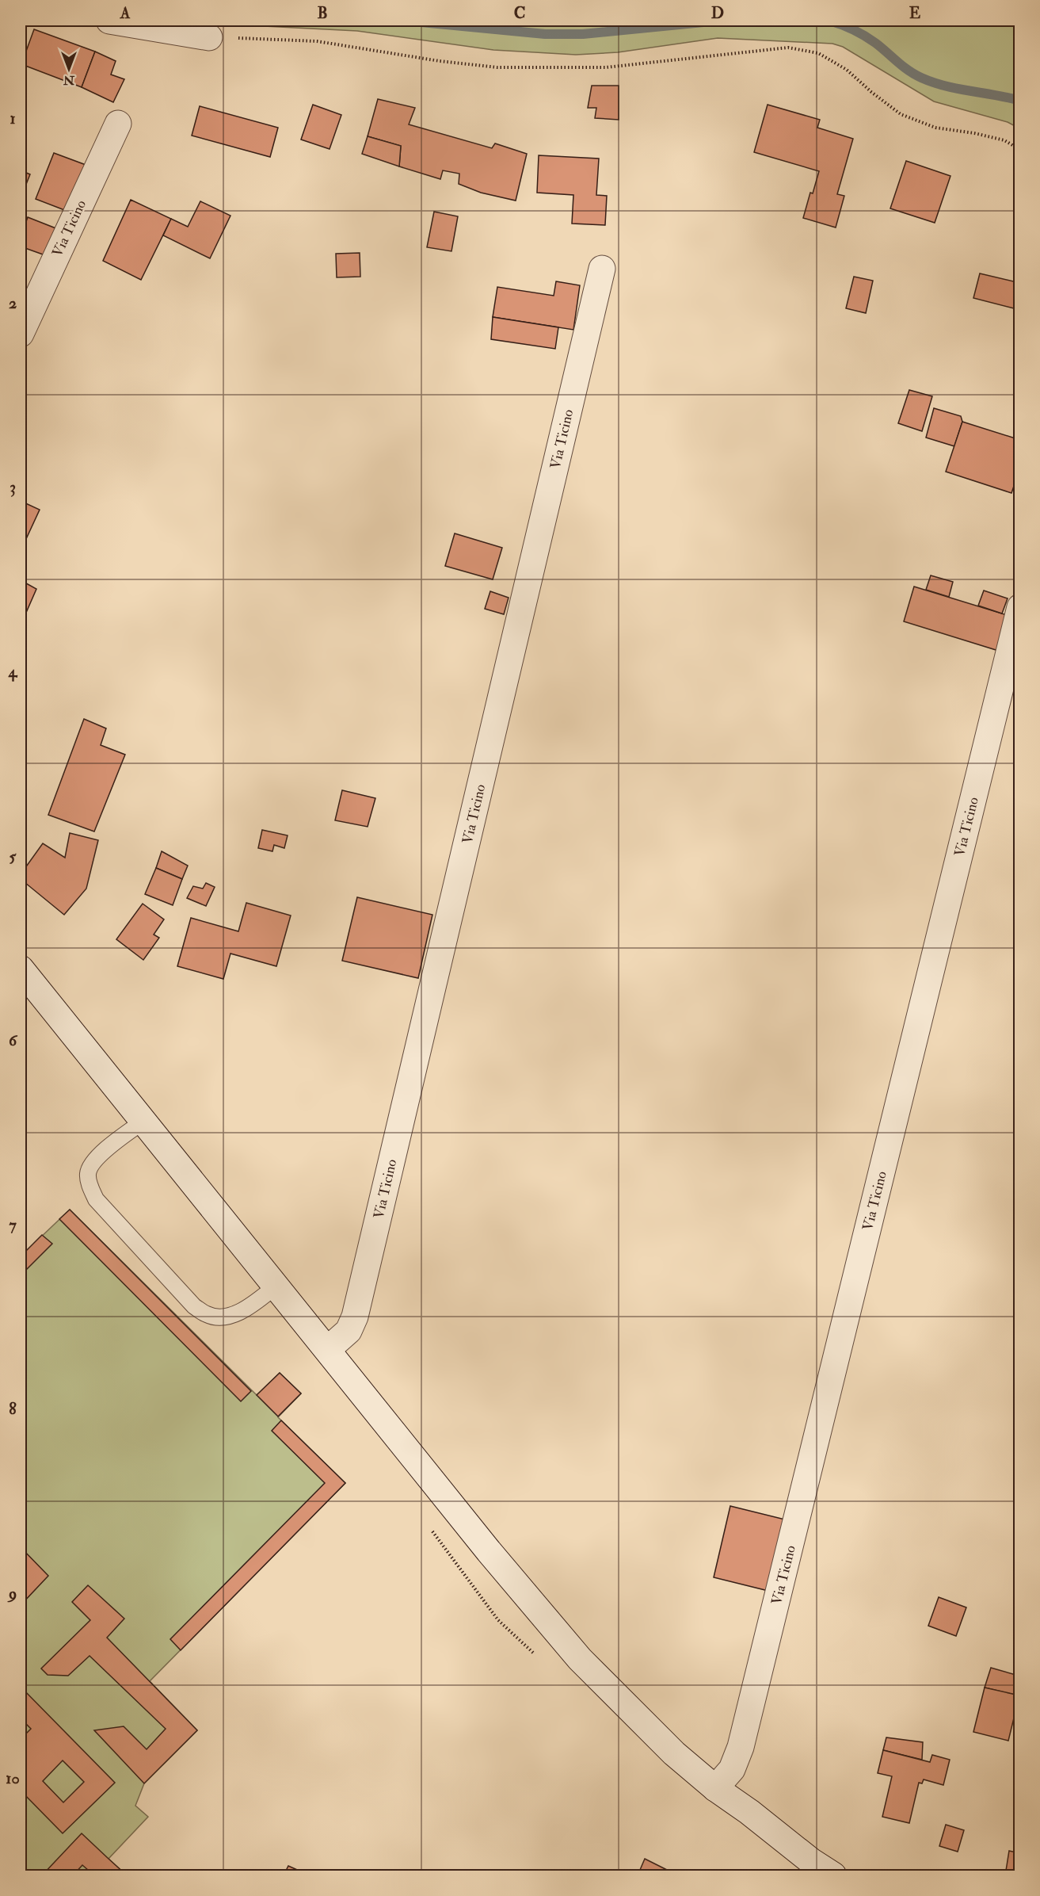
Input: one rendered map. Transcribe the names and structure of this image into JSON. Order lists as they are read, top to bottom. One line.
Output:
{"streets":{"street":["Via Ticino"]},"north":"bottom","grid":{"columns":["A","B","C","D","E"],"rows":["1","2","3","4","5","6","7","8","9","10"]}}
